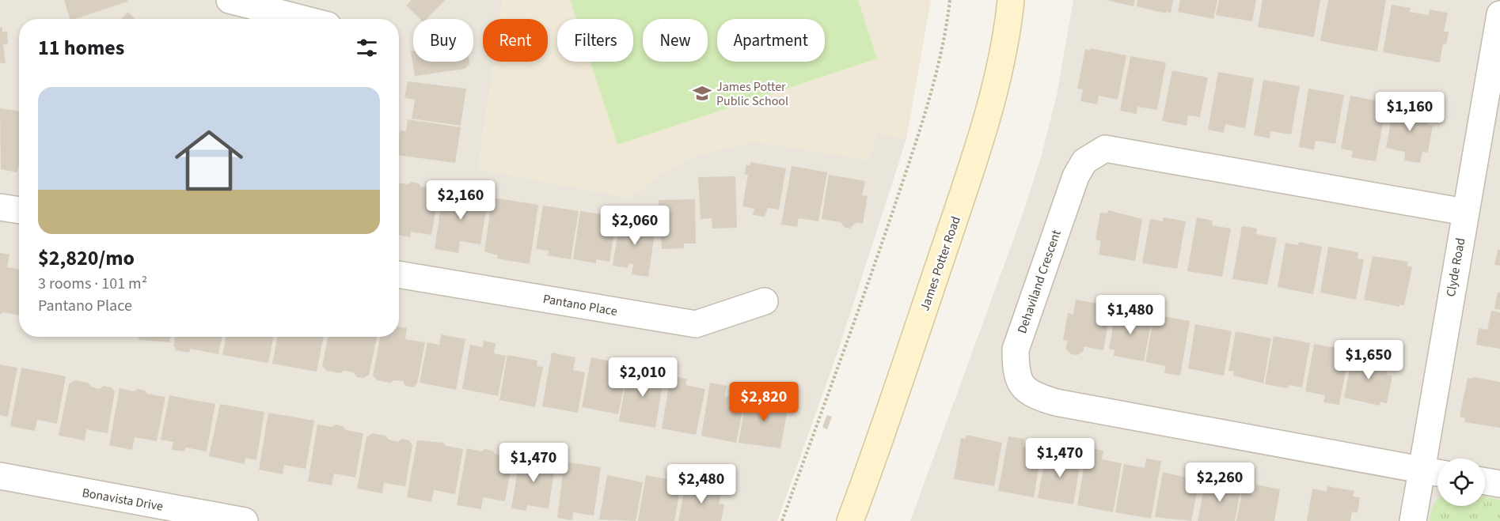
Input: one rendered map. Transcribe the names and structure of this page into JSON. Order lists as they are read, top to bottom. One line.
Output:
{"streets":{"main road":["James Potter Road"],"street":["Clyde Road","Dehaviland Crescent","Pantano Place","Bonavista Drive"]},"crossings":[["Clyde Road","Dehaviland Crescent"]],"places":{"school or university":["James Potter Public School"]},"page":{"chip":["Buy","Rent","Filters","New","Apartment"],"heading":"11 homes","list":[{"name":"$2,820/mo","note":"3 rooms · 101 m² · Pantano Place"}],"price":["$1,160","$2,160","$2,060","$1,480","$1,650","$2,010","$2,820","$1,470","$1,470","$2,260","$2,480"]}}
